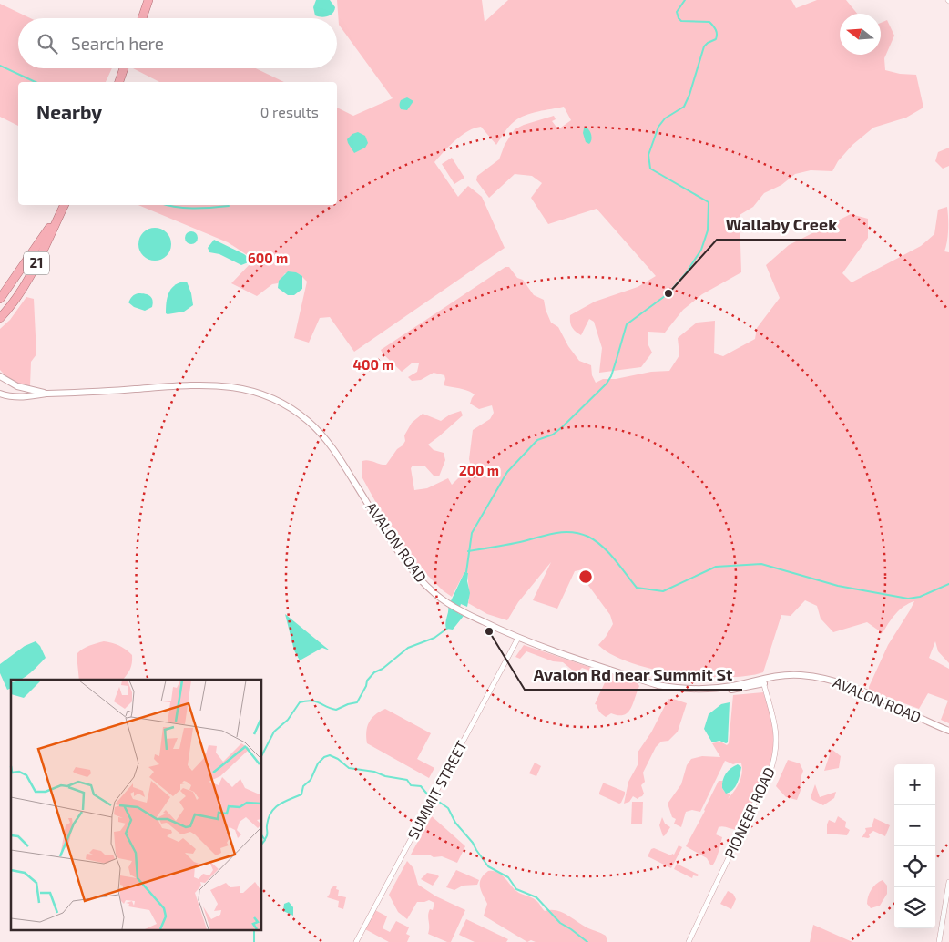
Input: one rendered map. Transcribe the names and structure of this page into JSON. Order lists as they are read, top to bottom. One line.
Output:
{"streets":{"highway":["21"],"street":["AVALON ROAD","SUMMIT STREET","PIONEER ROAD"]},"crossings":[["AVALON ROAD","SUMMIT STREET"],["AVALON ROAD","PIONEER ROAD"]],"places":["Wallaby Creek","Avalon Rd near Summit St"],"north":"left","page":{"search":"Search here","heading":["Nearby","0 results"],"map_buttons":["+","−"]},"rings":["600 m","400 m","200 m"]}
